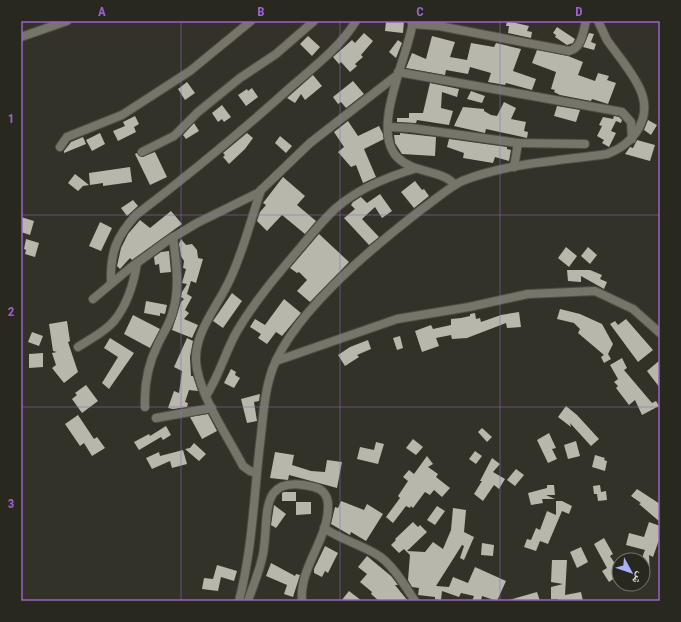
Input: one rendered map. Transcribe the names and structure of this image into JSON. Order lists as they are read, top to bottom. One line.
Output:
{"north":"bottom right","grid":{"columns":["A","B","C","D"],"rows":["1","2","3"]}}
